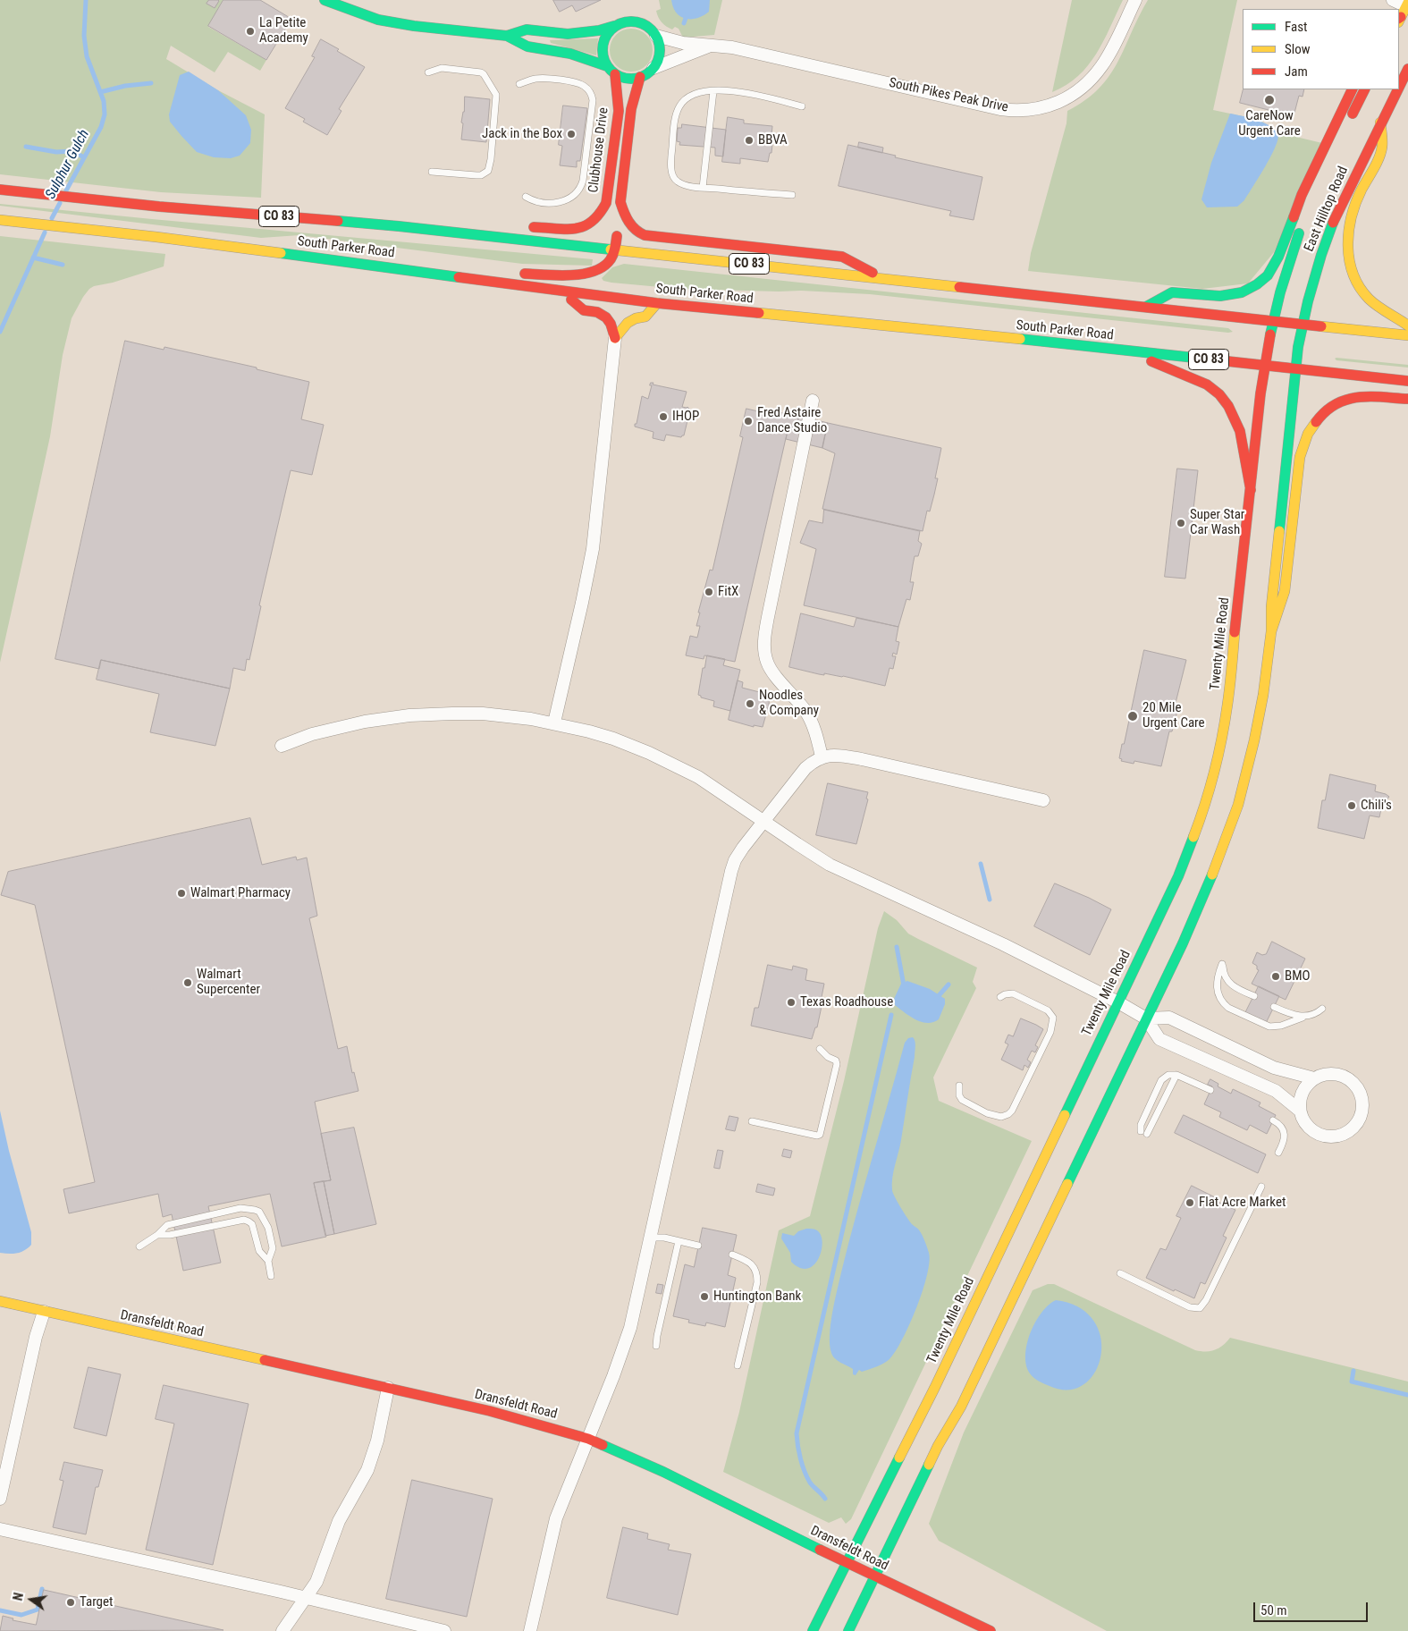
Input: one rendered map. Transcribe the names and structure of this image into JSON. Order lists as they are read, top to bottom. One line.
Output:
{"streets":{"main road":["Clubhouse Drive","East Hilltop Road","CO 83","South Parker Road","Twenty Mile Road","Dransfeldt Road"],"street":["South Pikes Peak Drive"]},"crossings":[["South Pikes Peak Drive","Clubhouse Drive"],["Clubhouse Drive","South Parker Road"],["East Hilltop Road","South Parker Road"],["East Hilltop Road","Twenty Mile Road"],["South Parker Road","Twenty Mile Road"],["Twenty Mile Road","Dransfeldt Road"]],"water":["Sulphur Gulch"],"places":["La Petite Academy","CareNow Urgent Care","Jack in the Box","BBVA","IHOP","Fred Astaire Dance Studio","Super Star Car Wash","FitX","Noodles & Company","20 Mile Urgent Care","Chili's","Walmart Pharmacy","BMO","Walmart Supercenter","Texas Roadhouse","Flat Acre Market","Huntington Bank","Target"],"legend":["Fast","Slow","Jam"],"scale_bar":"50 m","north":"left"}
